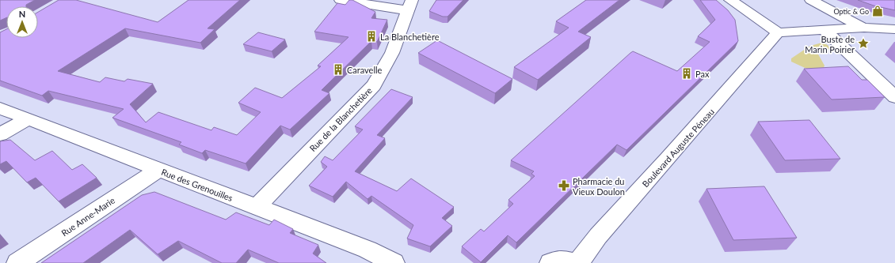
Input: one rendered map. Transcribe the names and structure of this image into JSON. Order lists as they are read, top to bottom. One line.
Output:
{"streets":{"street":["Rue de la Blanchetière","Boulevard Auguste Péneau","Rue des Grenouilles","Rue Anne-Marie"]},"crossings":[["Rue de la Blanchetière","Rue des Grenouilles"],["Rue des Grenouilles","Rue Anne-Marie"]],"places":{"shop":["Optic & Go"],"building":["La Blanchetière","Caravelle","Pax"],"place":["Buste de Marin Poirier"],"pharmacy":["Pharmacie du Vieux Doulon"]},"north":"top"}
